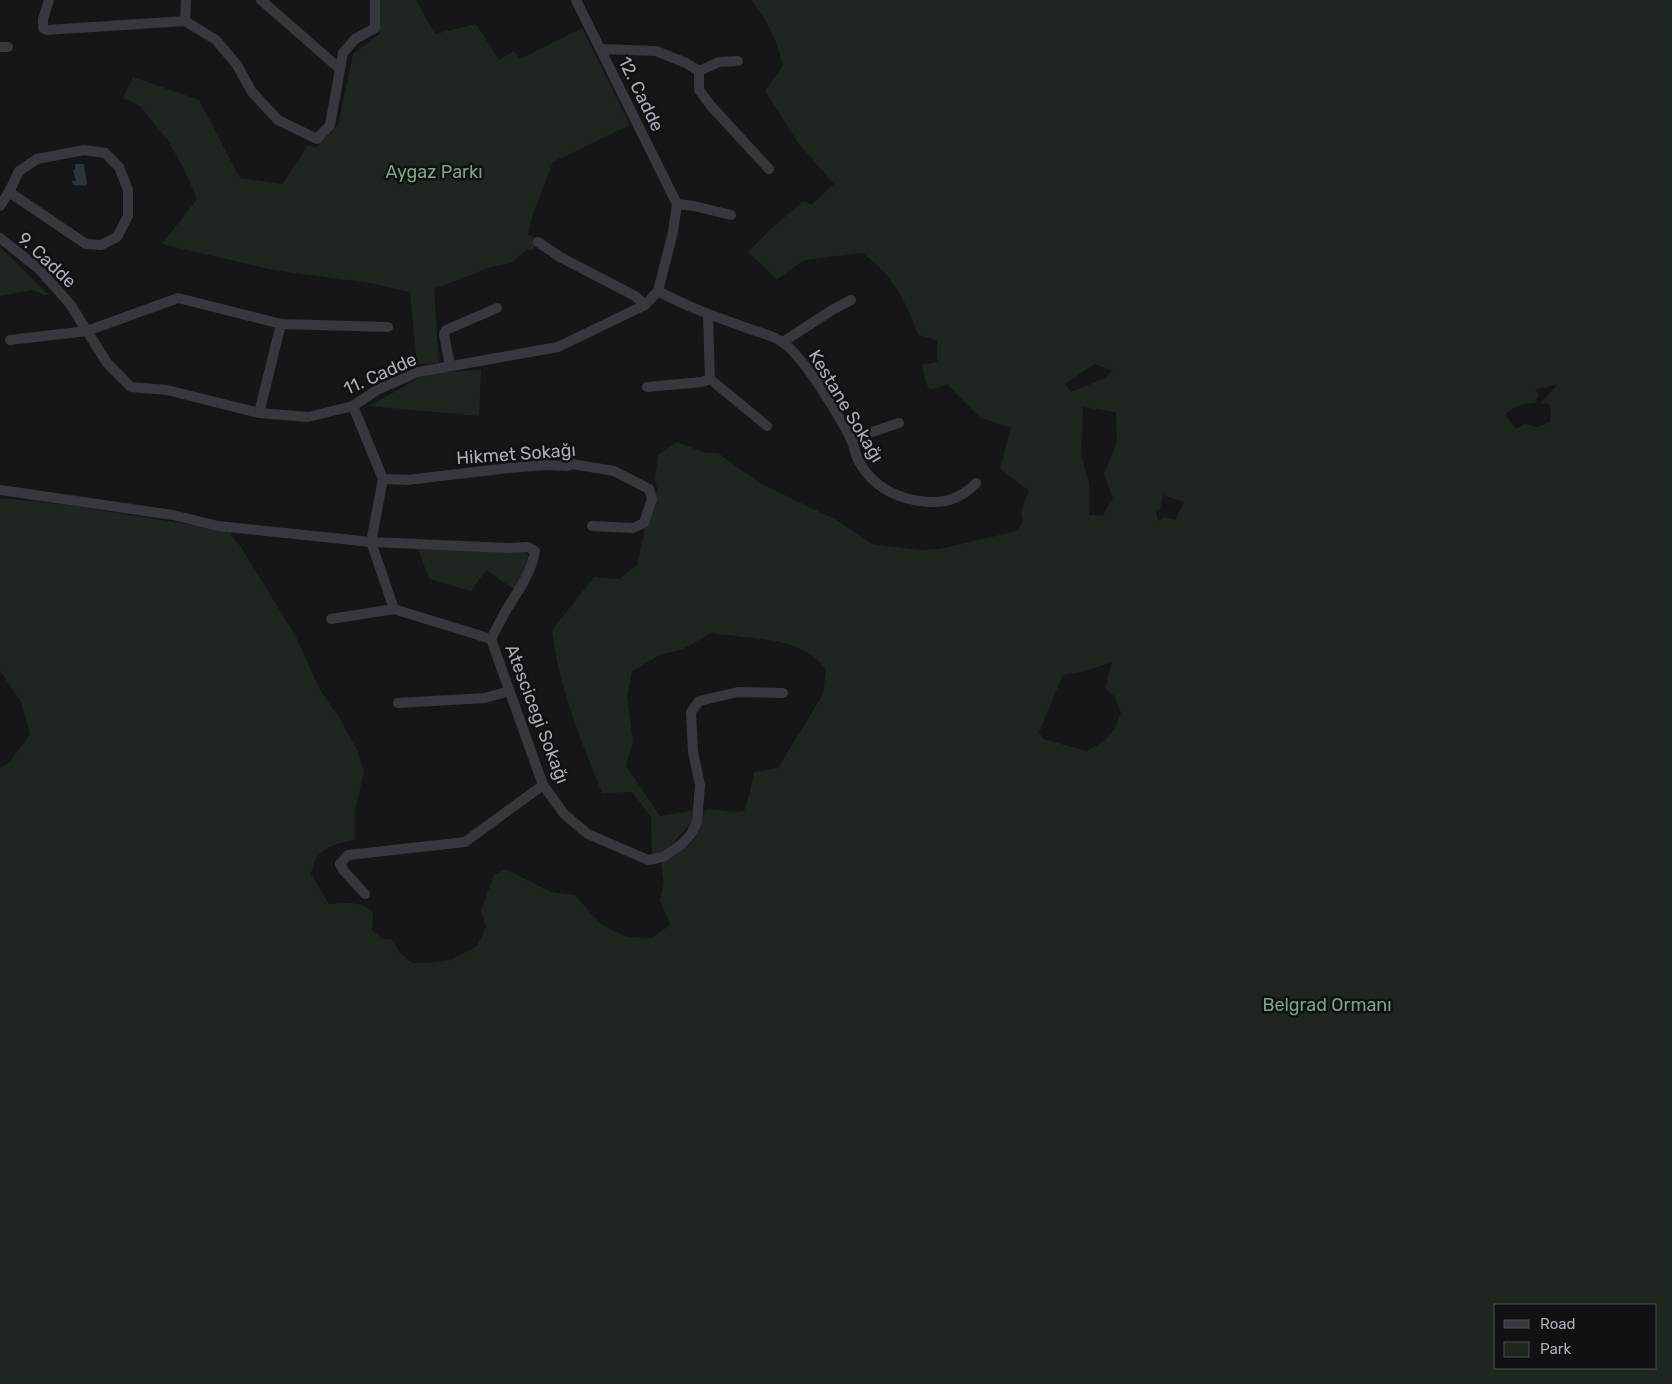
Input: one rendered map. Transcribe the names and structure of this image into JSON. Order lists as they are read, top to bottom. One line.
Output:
{"streets":{"street":["12. Cadde","9. Cadde","11. Cadde","Kestane Sokağı","Hikmet Sokağı","Atescicegi Sokağı"]},"crossings":[["9. Cadde","11. Cadde"]],"parks":["Aygaz Parkı","Belgrad Ormanı"],"legend":["Road","Park"]}
